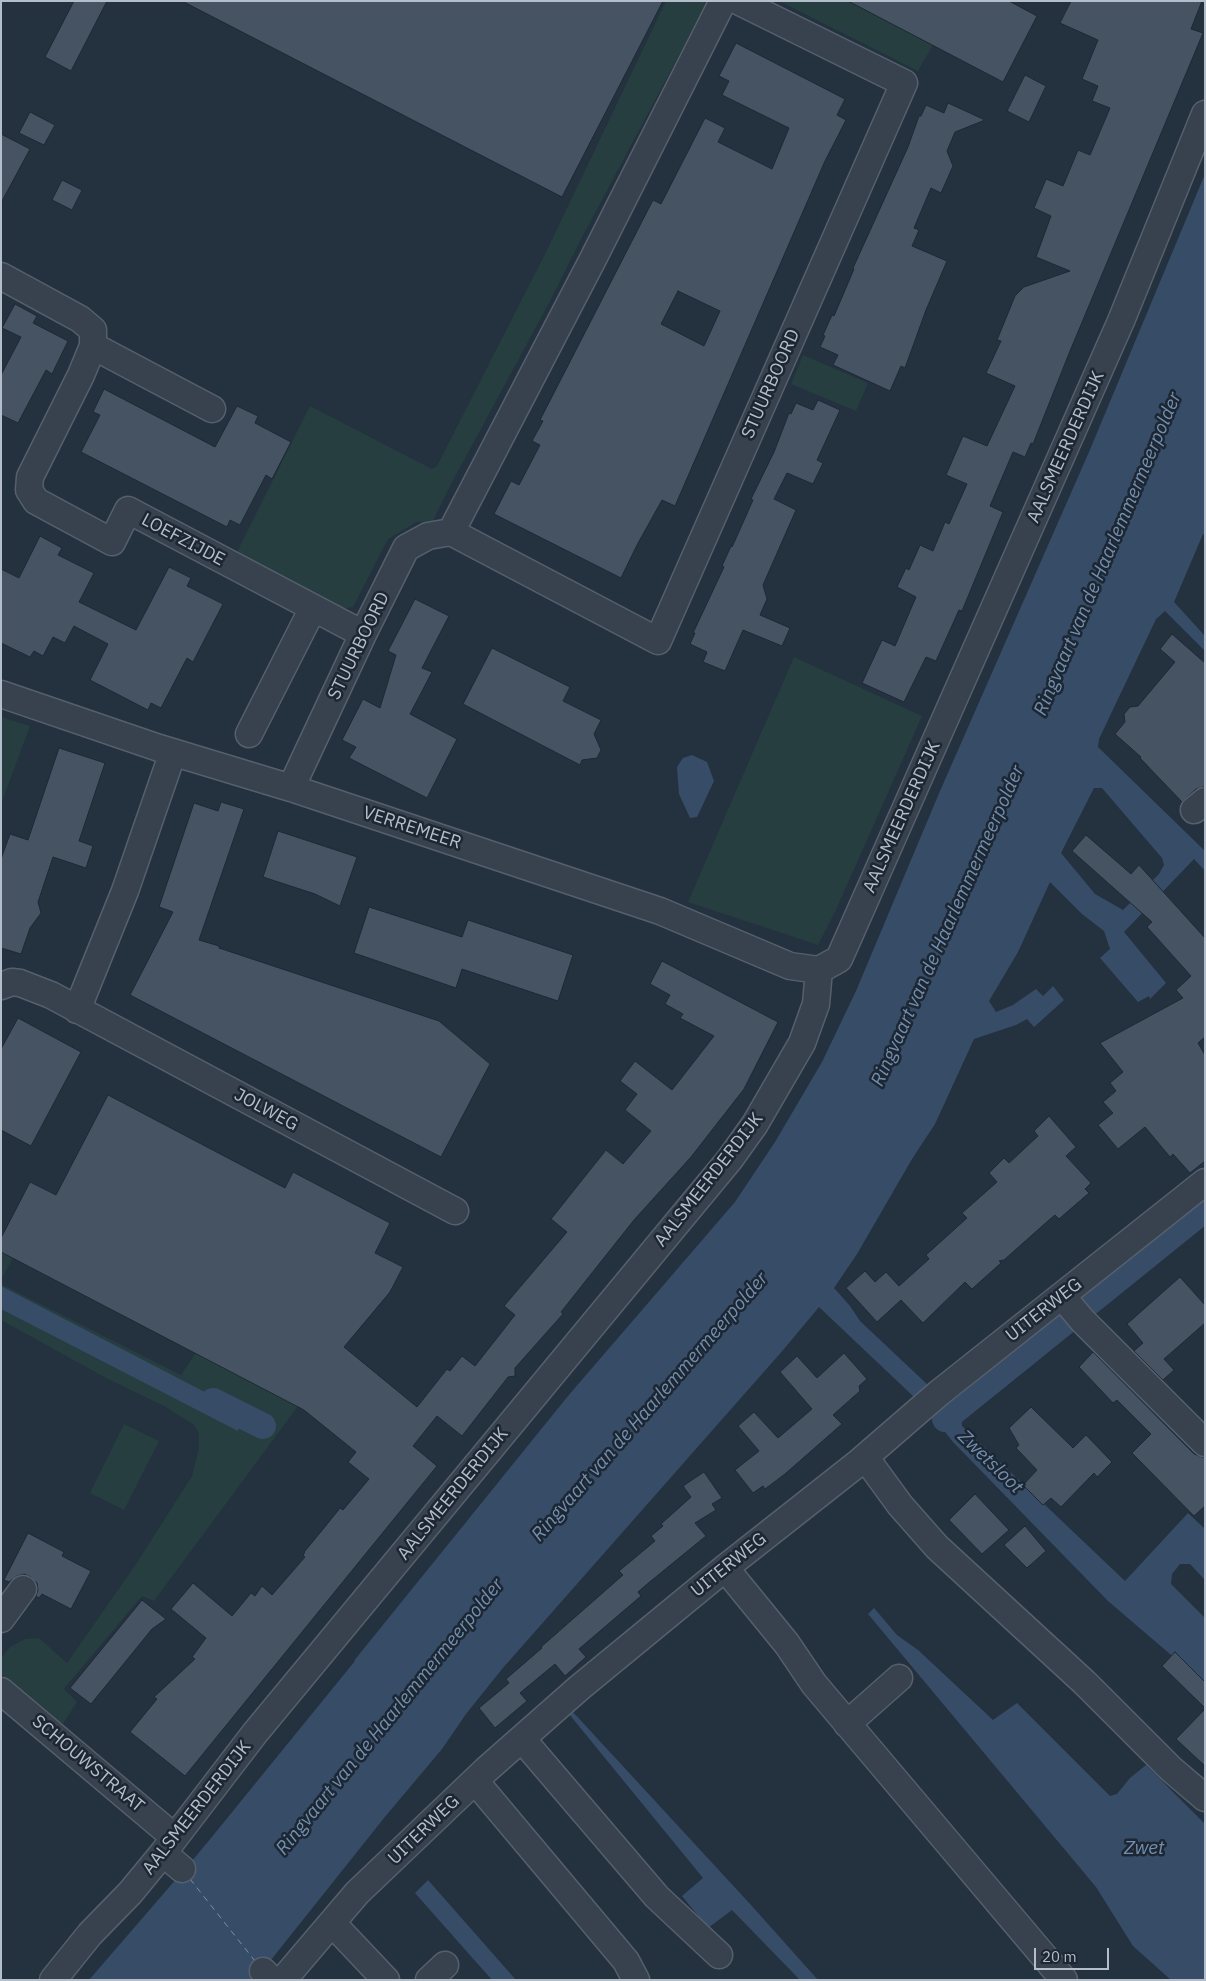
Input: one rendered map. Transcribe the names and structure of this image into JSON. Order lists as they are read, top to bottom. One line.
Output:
{"streets":{"street":["STUURBOORD","AALSMEERDERDIJK","LOEFZIJDE","VERREMEER","JOLWEG","UITERWEG","SCHOUWSTRAAT"]},"crossings":[["STUURBOORD","LOEFZIJDE"],["STUURBOORD","VERREMEER"],["AALSMEERDERDIJK","VERREMEER"],["AALSMEERDERDIJK","SCHOUWSTRAAT"]],"water":["Ringvaart van de Haarlemmermeerpolder","Zwetsloot","Zwet"],"scale_bar":"20 m"}
